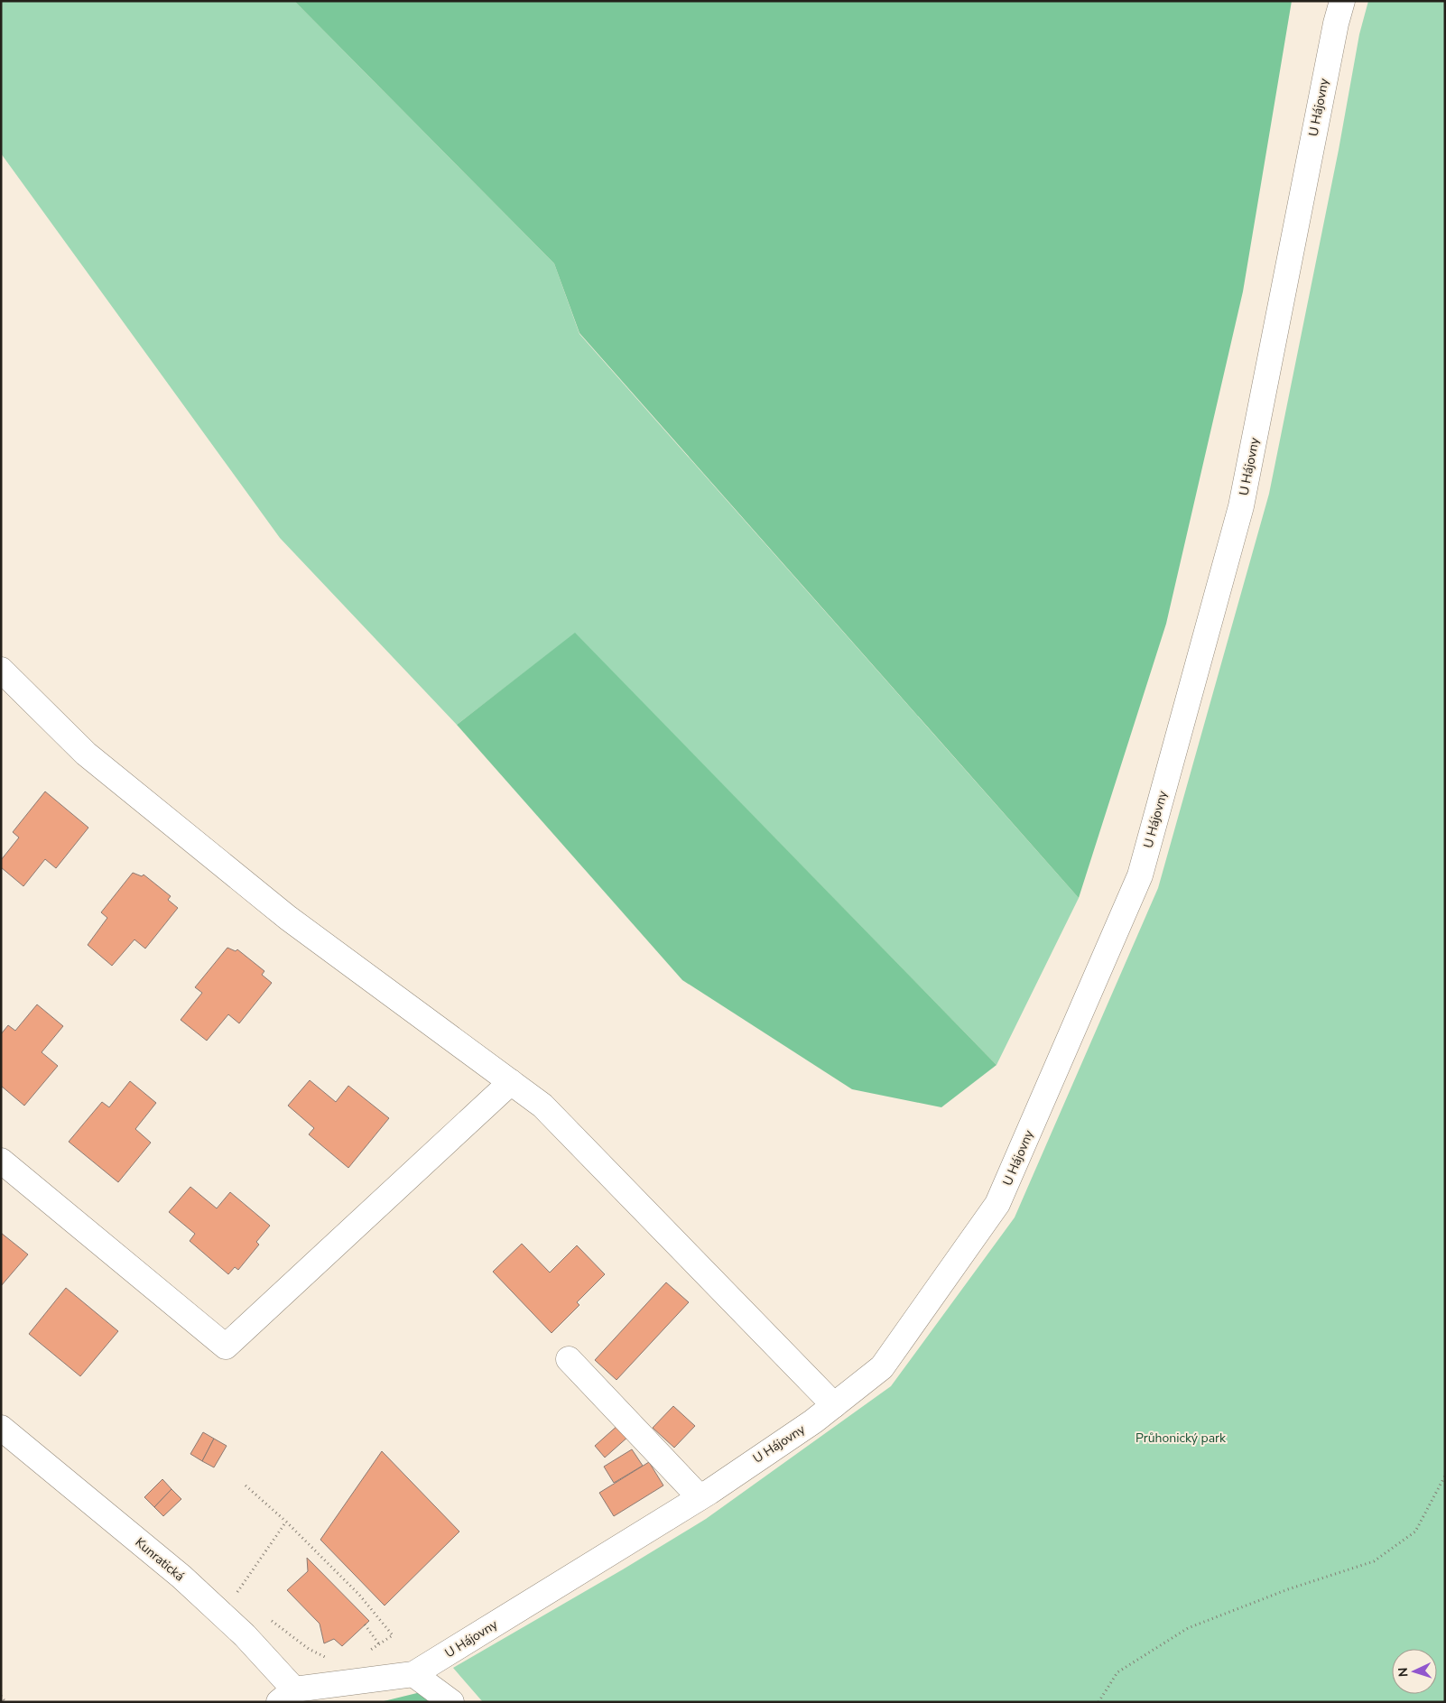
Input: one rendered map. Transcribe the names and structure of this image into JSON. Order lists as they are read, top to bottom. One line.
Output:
{"streets":{"street":["U Hájovny","Kunratická"]},"crossings":[["U Hájovny","Kunratická"]],"parks":["Průhonický park"],"north":"left"}
